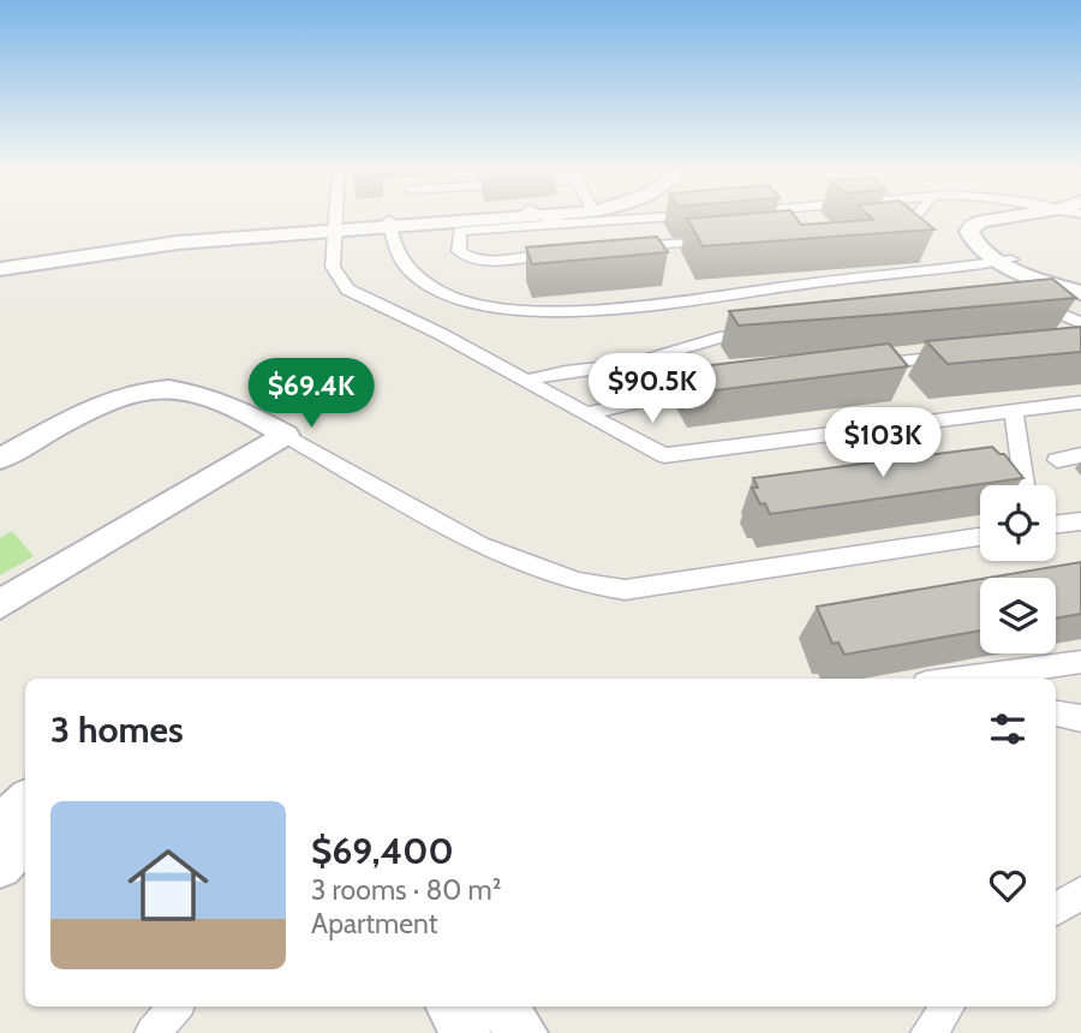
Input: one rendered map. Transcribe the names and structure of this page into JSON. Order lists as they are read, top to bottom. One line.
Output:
{"page":{"price":["$90.5K","$69.4K","$103K"],"heading":"3 homes","list":[{"name":"$69,400","note":"3 rooms · 80 m² · Apartment"}]}}
